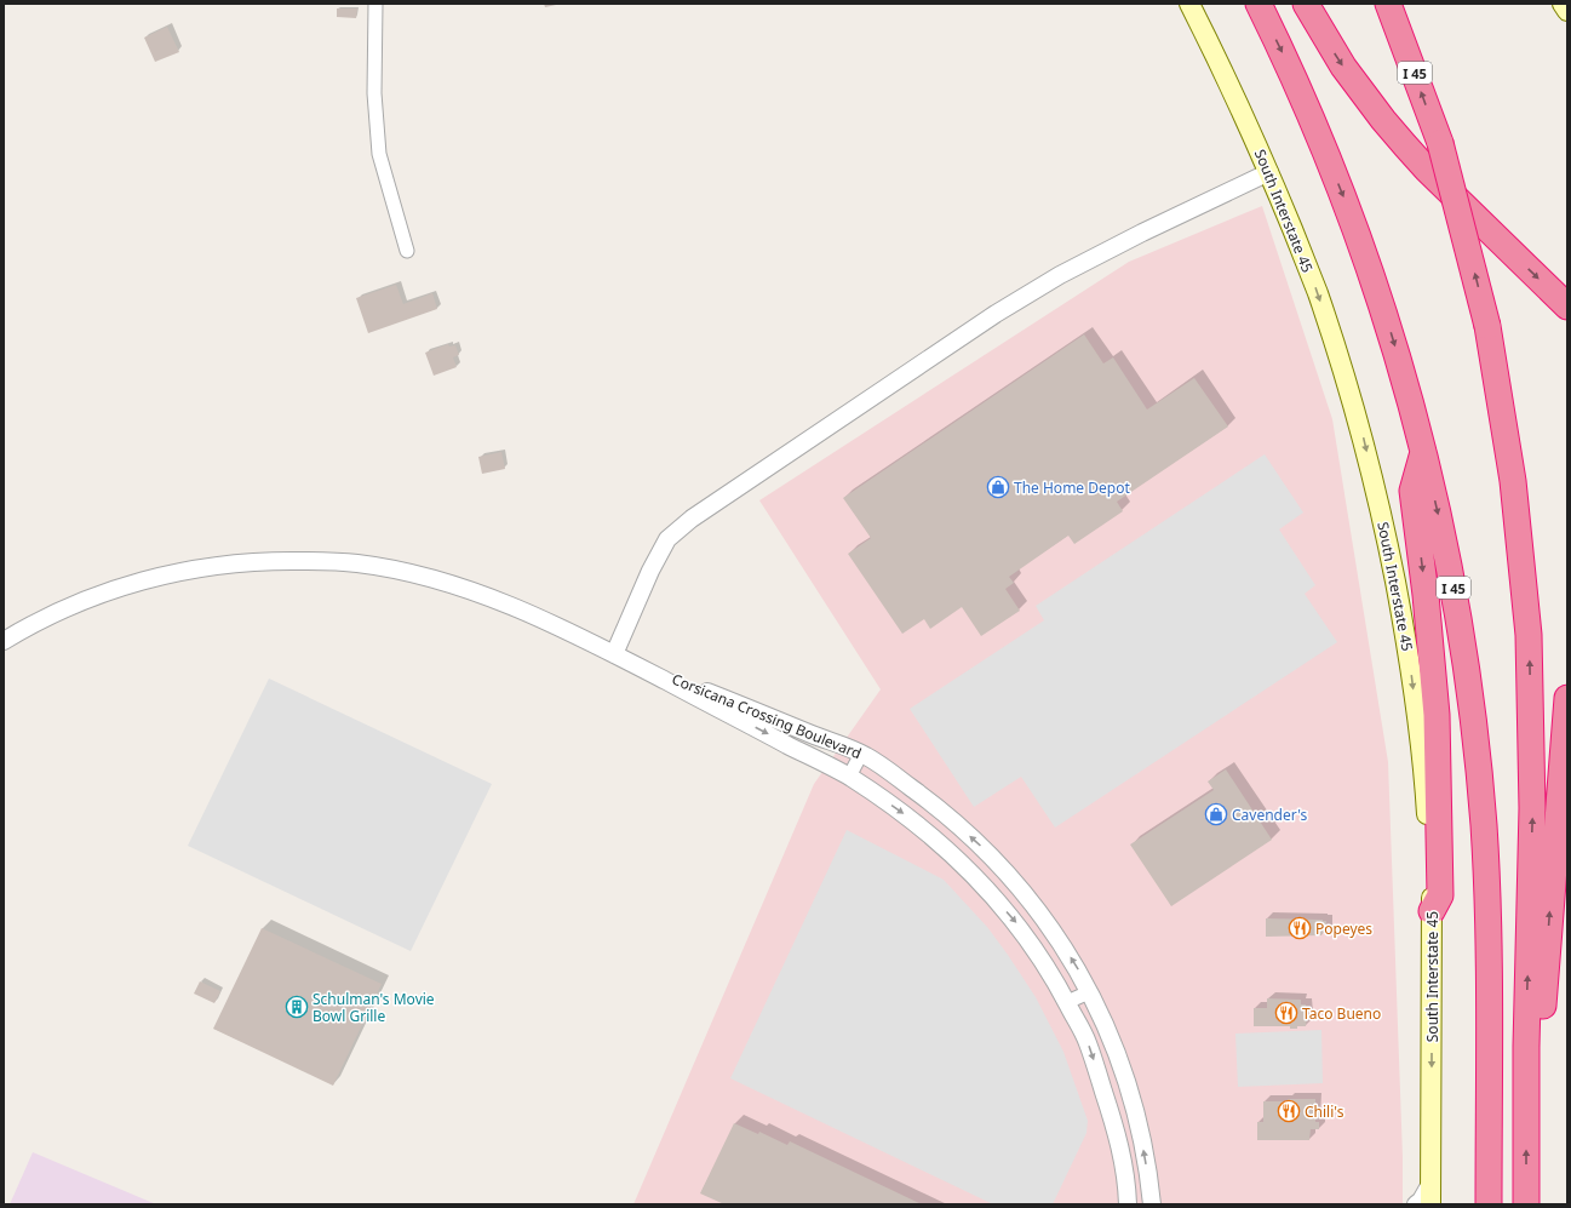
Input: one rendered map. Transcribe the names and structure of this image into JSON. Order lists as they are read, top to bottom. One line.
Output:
{"streets":{"highway":["I 45"],"main road":["South Interstate 45"],"street":["Corsicana Crossing Boulevard"]},"one_way":["South Interstate 45"],"places":{"shop":["The Home Depot","Cavender's"],"restaurant":["Popeyes","Taco Bueno","Chili's"],"building":["Schulman's Movie Bowl Grille"]}}
